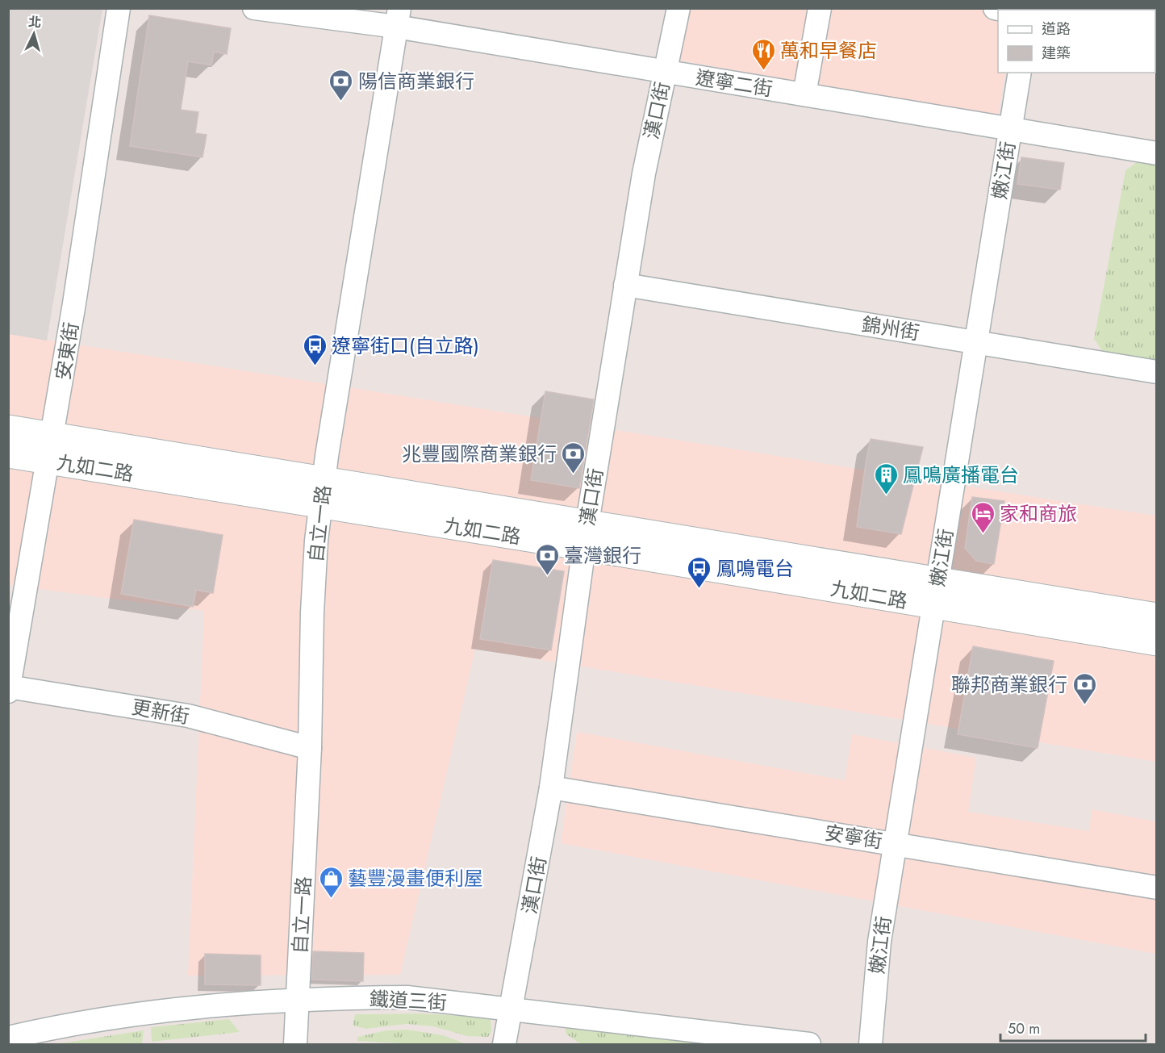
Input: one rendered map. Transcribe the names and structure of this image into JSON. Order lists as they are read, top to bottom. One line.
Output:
{"streets":{"street":["遼寧二街","漢口街","嫩江街","錦州街","安東街","九如二路","自立一路","更新街","安寧街","鐵道三街"]},"crossings":[["遼寧二街","漢口街"],["遼寧二街","嫩江街"],["遼寧二街","自立一路"],["漢口街","錦州街"],["漢口街","九如二路"],["漢口街","安寧街"],["漢口街","鐵道三街"],["嫩江街","錦州街"],["嫩江街","九如二路"],["嫩江街","安寧街"],["安東街","九如二路"],["安東街","更新街"],["九如二路","自立一路"],["自立一路","更新街"],["自立一路","鐵道三街"]],"places":{"restaurant":["萬和早餐店"],"bank":["陽信商業銀行","兆豐國際商業銀行","臺灣銀行","聯邦商業銀行"],"bus stop":["遼寧街口(自立路)","鳳鳴電台"],"building":["鳳鳴廣播電台"],"hotel":["家和商旅"],"shop":["藝豐漫畫便利屋"]},"legend":["道路","建築"],"scale_bar":"50 m","north":"top"}
